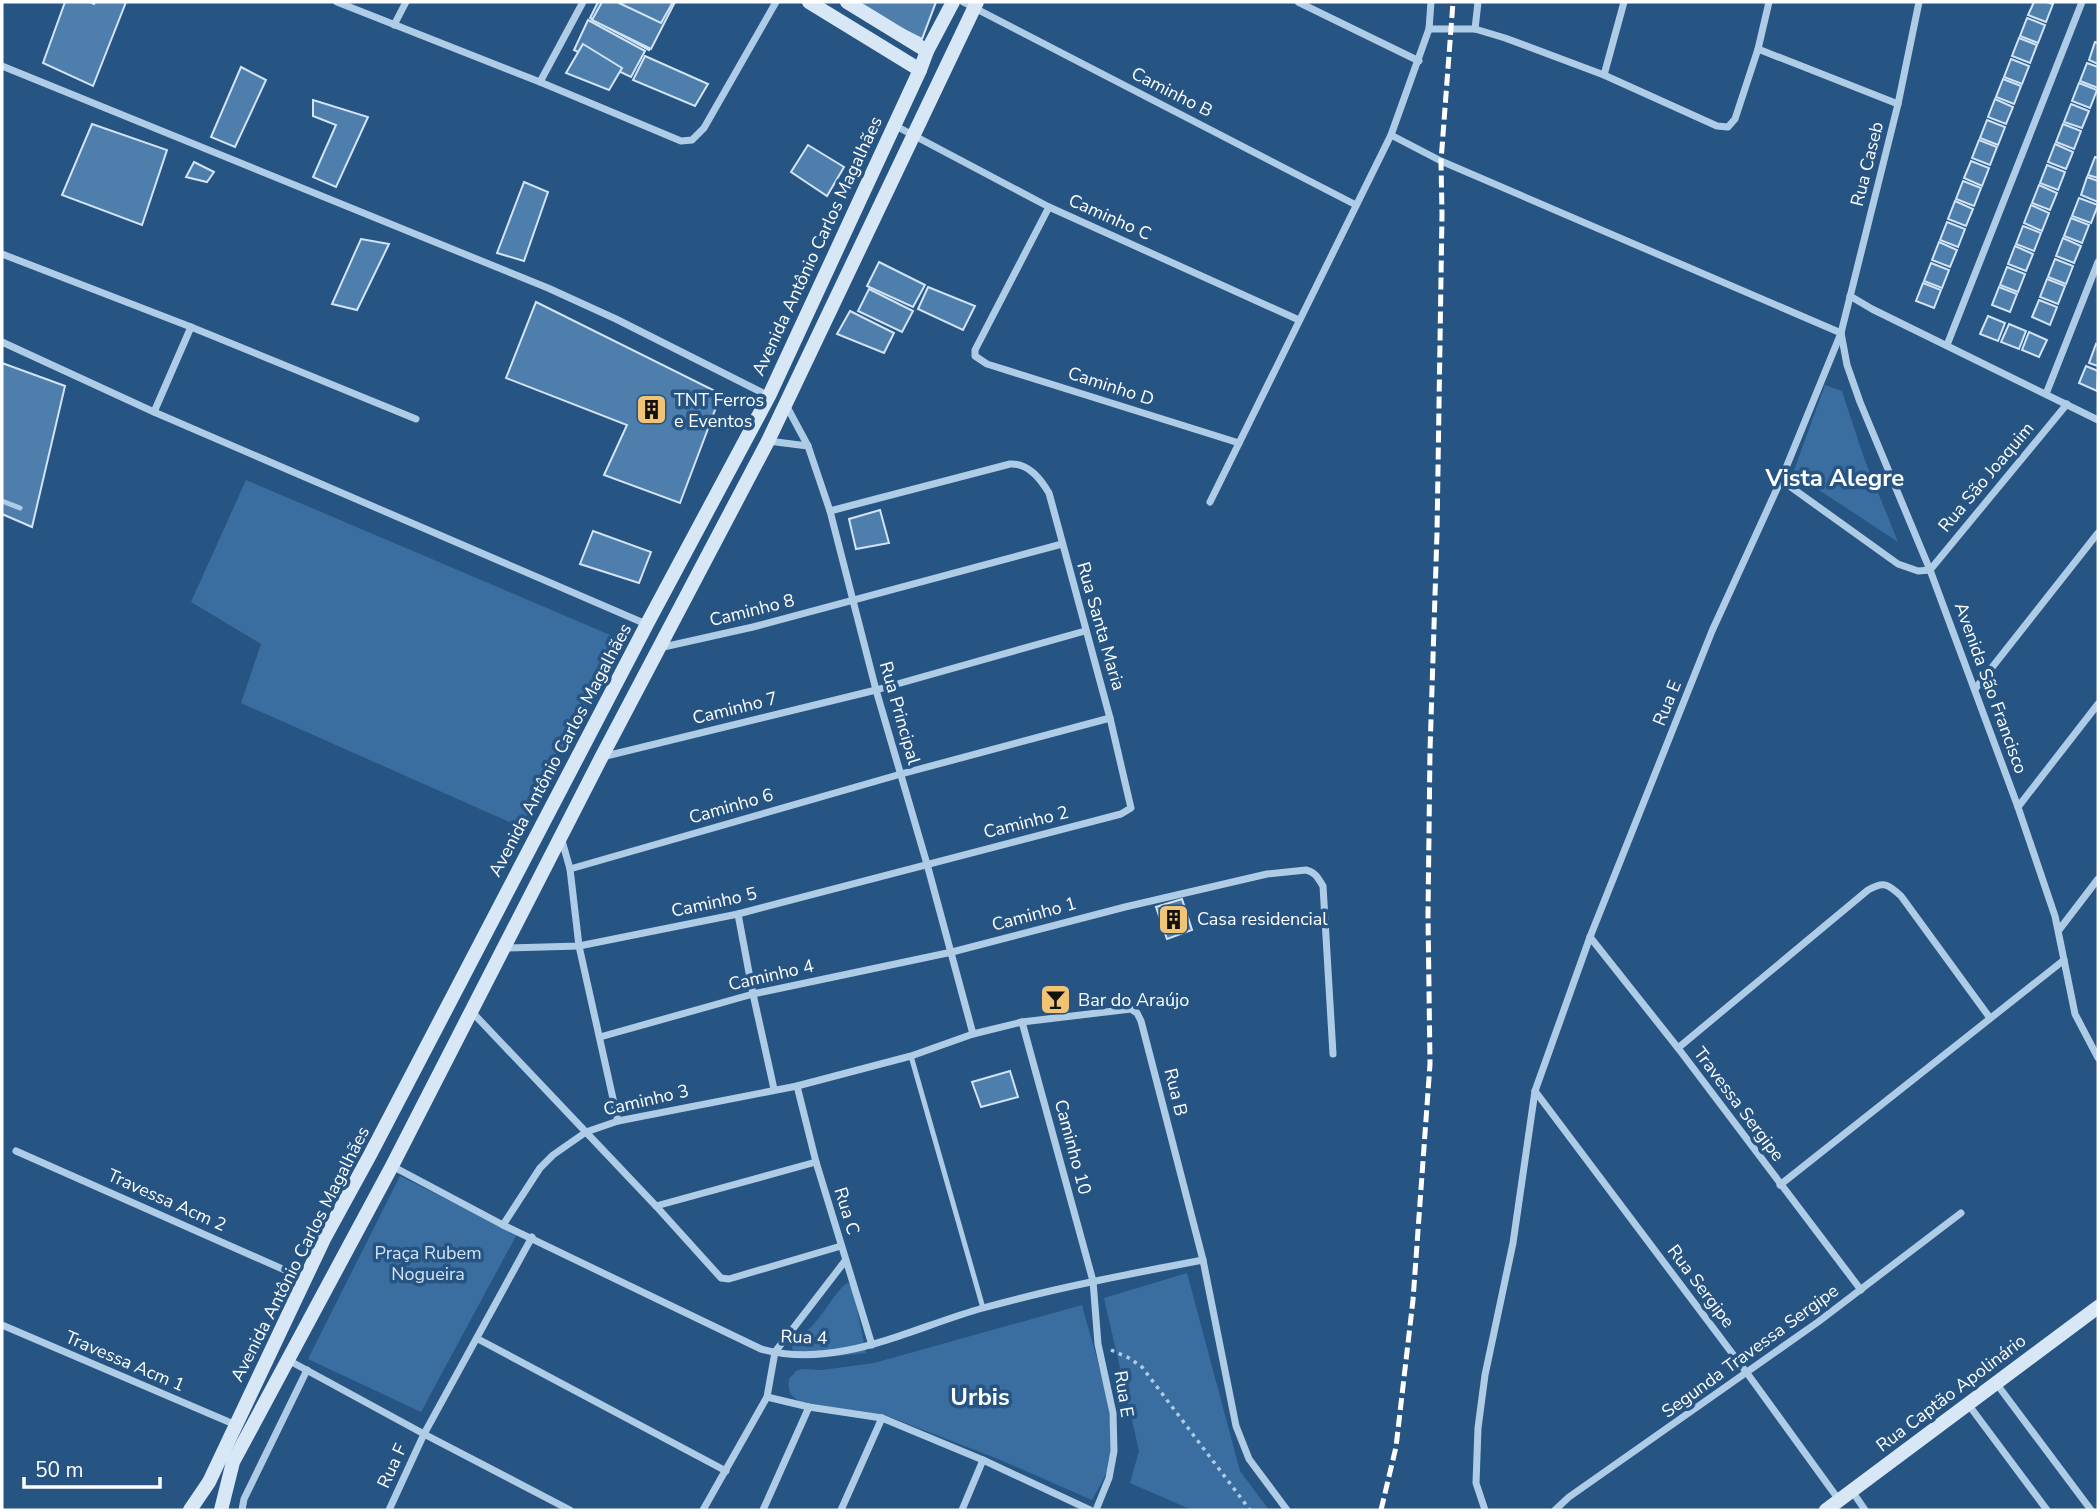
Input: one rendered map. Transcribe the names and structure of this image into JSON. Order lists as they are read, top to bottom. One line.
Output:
{"streets":{"main road":["Avenida Antônio Carlos Magalhães","Rua Captão Apolinário"],"street":["Caminho B","Rua Caseb","Caminho C","Caminho D","Rua São Joaquim","Caminho 8","Rua Santa Maria","Avenida São Francisco","Rua E","Caminho 7","Rua Principal","Caminho 6","Caminho 2","Caminho 5","Caminho 1","Caminho 4","Rua B","Caminho 3","Travessa Sergipe","Caminho 10","Travessa Acm 2","Rua C","Rua Sergipe","Rua 4","Segunda Travessa Sergipe","Travessa Acm 1","Rua F"]},"crossings":[["Caminho B","Avenida Antônio Carlos Magalhães"],["Rua Caseb","Avenida São Francisco"],["Rua Caseb","Rua E"],["Caminho C","Avenida Antônio Carlos Magalhães"],["Caminho C","Caminho D"],["Avenida Antônio Carlos Magalhães","Caminho 8"],["Avenida Antônio Carlos Magalhães","Caminho 7"],["Avenida Antônio Carlos Magalhães","Rua Principal"],["Avenida Antônio Carlos Magalhães","Caminho 5"],["Avenida Antônio Carlos Magalhães","Travessa Acm 2"],["Avenida Antônio Carlos Magalhães","Rua 4"],["Avenida Antônio Carlos Magalhães","Travessa Acm 1"],["Rua São Joaquim","Avenida São Francisco"],["Caminho 8","Rua Principal"],["Rua Santa Maria","Rua Principal"],["Rua Santa Maria","Caminho 2"],["Avenida São Francisco","Rua E"],["Rua E","Travessa Sergipe"],["Rua E","Caminho 10"],["Rua E","Rua Sergipe"],["Rua E","Rua 4"],["Caminho 7","Rua Principal"],["Rua Principal","Caminho 6"],["Rua Principal","Caminho 2"],["Rua Principal","Caminho 5"],["Rua Principal","Caminho 1"],["Rua Principal","Caminho 4"],["Rua Principal","Rua B"],["Caminho 2","Caminho 5"],["Caminho 1","Caminho 4"],["Rua B","Caminho 3"],["Rua B","Caminho 10"],["Rua B","Rua C"],["Rua B","Rua 4"],["Caminho 3","Rua C"],["Caminho 3","Rua 4"],["Travessa Sergipe","Segunda Travessa Sergipe"],["Caminho 10","Rua 4"],["Rua C","Rua 4"],["Rua Sergipe","Segunda Travessa Sergipe"],["Rua Sergipe","Rua Captão Apolinário"]],"districts":["Vista Alegre","Urbis"],"parks":["Praça Rubem Nogueira"],"places":{"building":["TNT Ferros e Eventos","Casa residencial"],"bar":["Bar do Araújo"]},"scale_bar":"50 m"}
